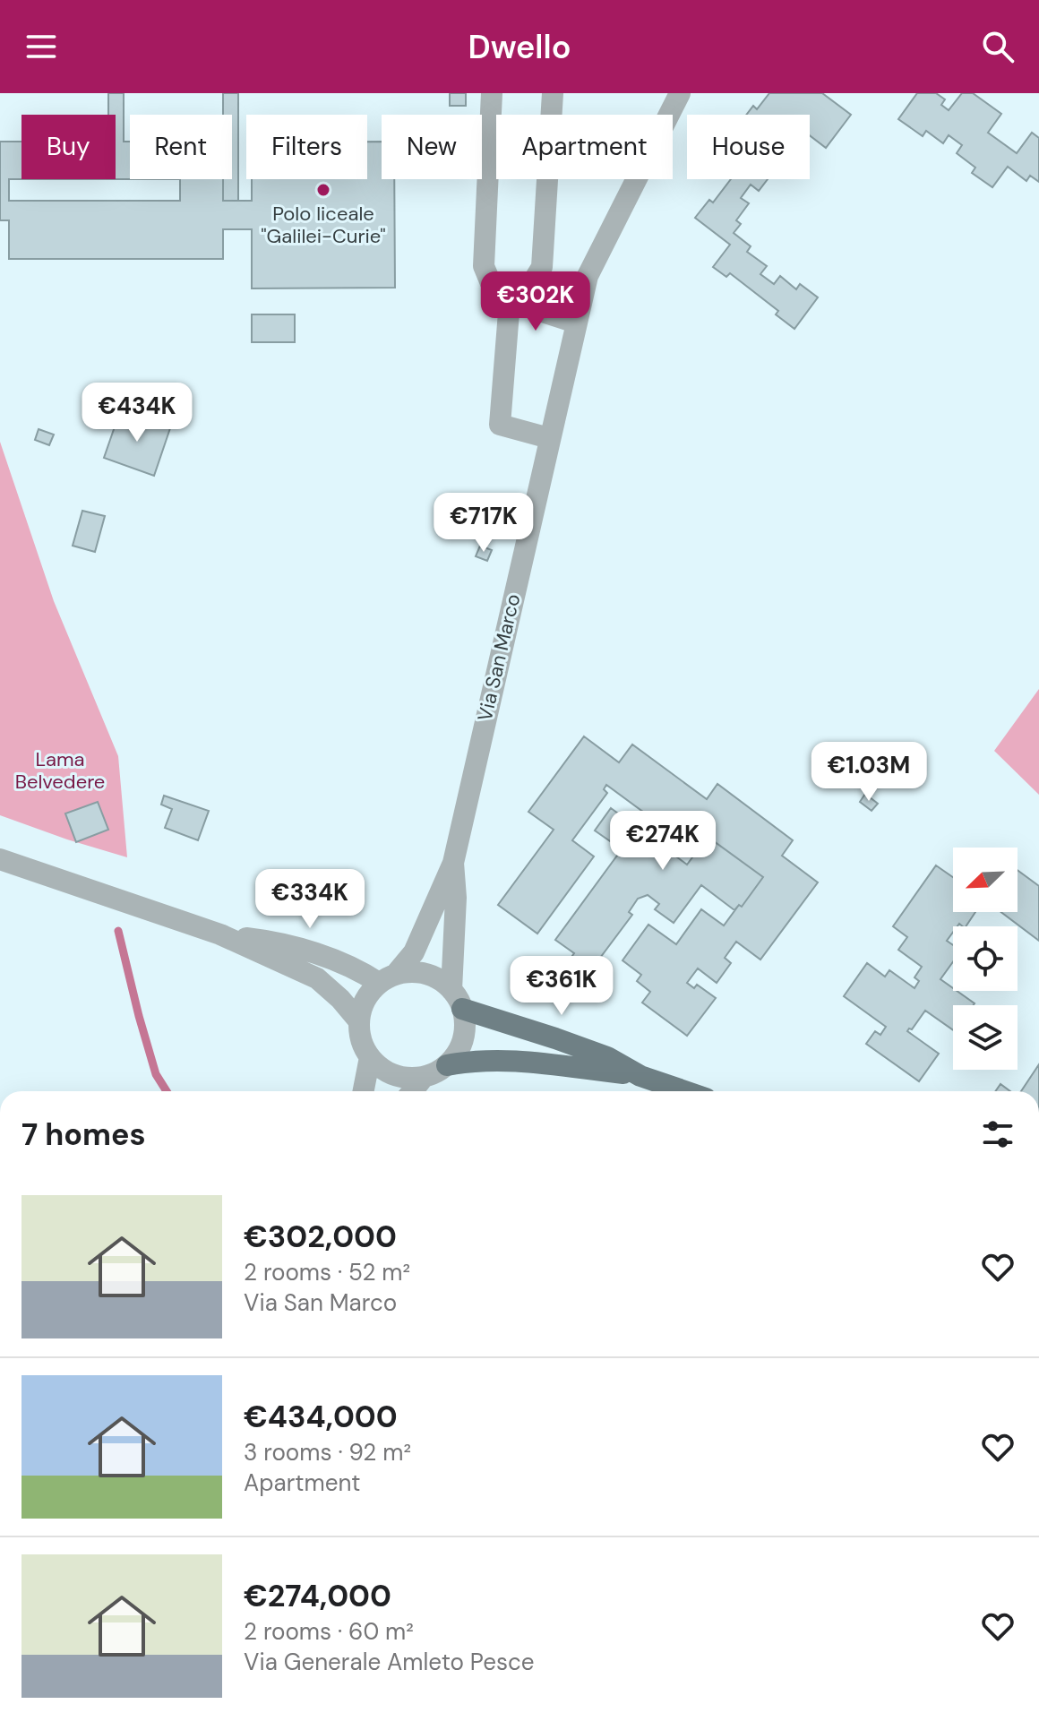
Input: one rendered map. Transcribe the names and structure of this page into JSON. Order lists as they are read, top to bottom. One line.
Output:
{"streets":{"street":["Via San Marco"]},"parks":["Lama Belvedere"],"places":["Polo liceale \"Galilei-Curie\""],"north":"bottom left","page":{"header":"Dwello","chip":["Buy","Rent","Filters","New","Apartment","House"],"price":["€302K","€434K","€717K","€1.03M","€274K","€334K","€361K"],"heading":"7 homes","list":[{"name":"€302,000","note":"2 rooms · 52 m² · Via San Marco"},{"name":"€434,000","note":"3 rooms · 92 m² · Apartment"},{"name":"€274,000","note":"2 rooms · 60 m² · Via Generale Amleto Pesce"}]}}
